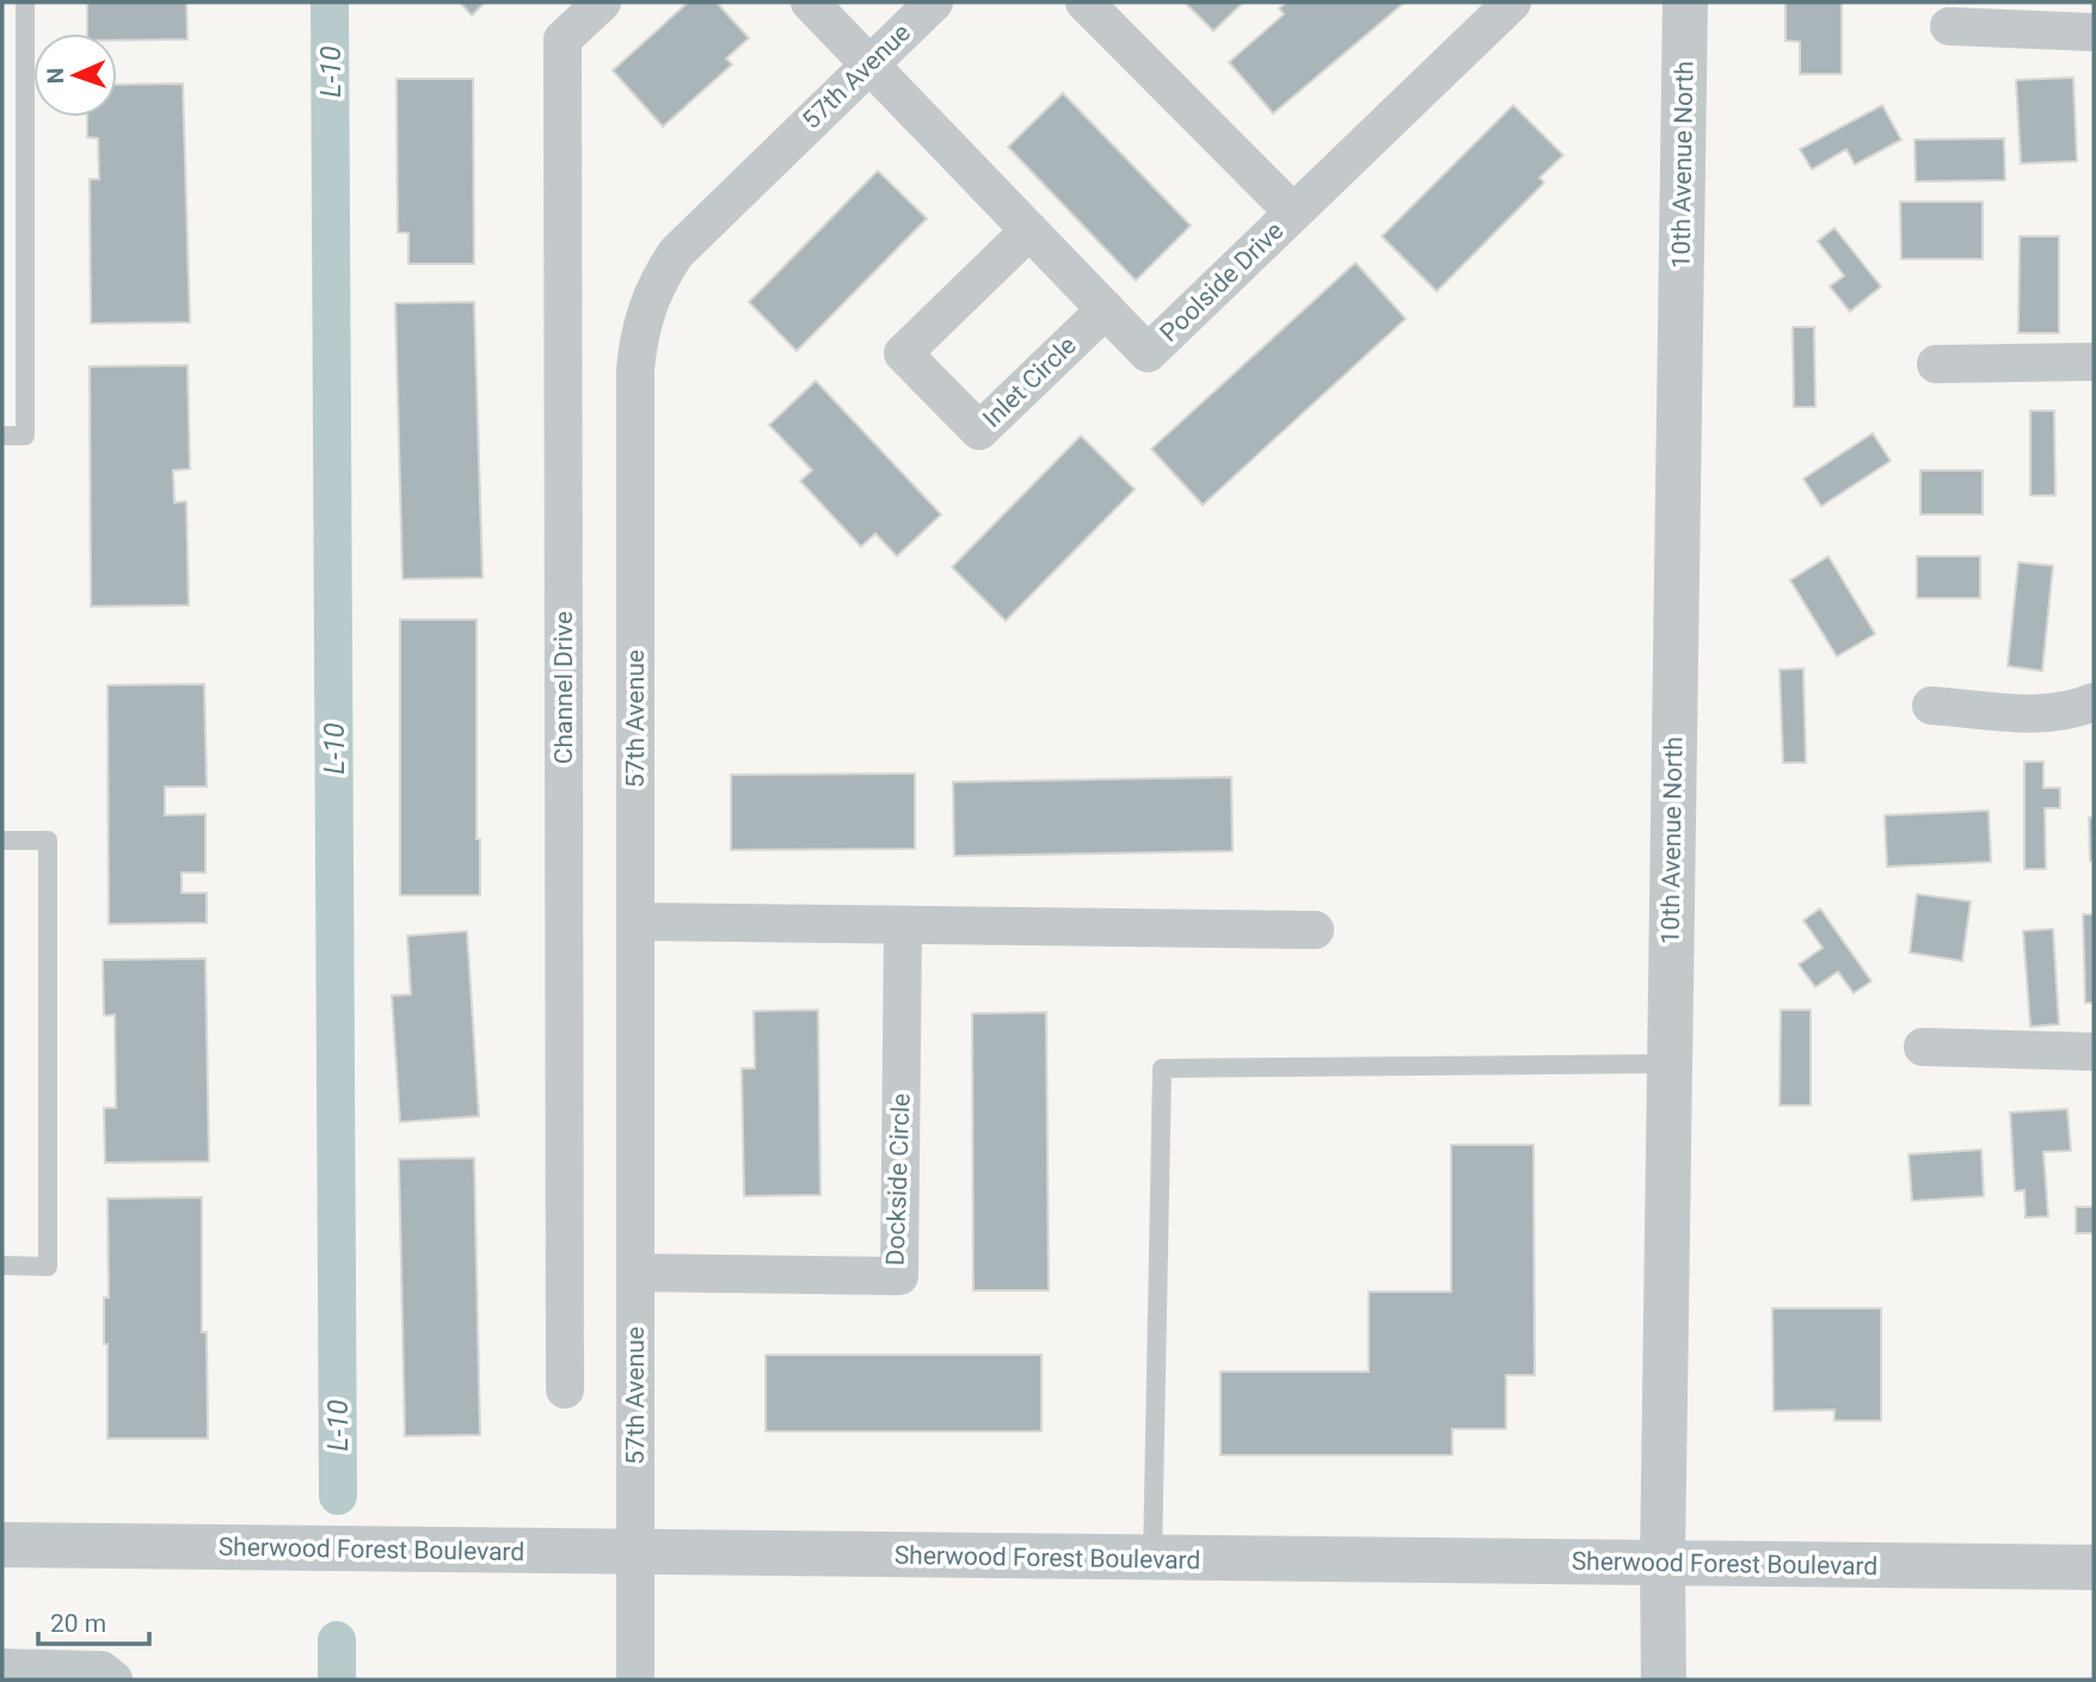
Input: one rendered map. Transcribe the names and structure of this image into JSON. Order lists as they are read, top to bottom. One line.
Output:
{"streets":{"street":["57th Avenue","10th Avenue North","Poolside Drive","Inlet Circle","Channel Drive","Dockside Circle","Sherwood Forest Boulevard"]},"crossings":[["57th Avenue","Poolside Drive"],["57th Avenue","Dockside Circle"],["57th Avenue","Sherwood Forest Boulevard"],["10th Avenue North","Sherwood Forest Boulevard"],["Poolside Drive","Inlet Circle"]],"water":["L-10"],"scale_bar":"20 m","north":"left"}
